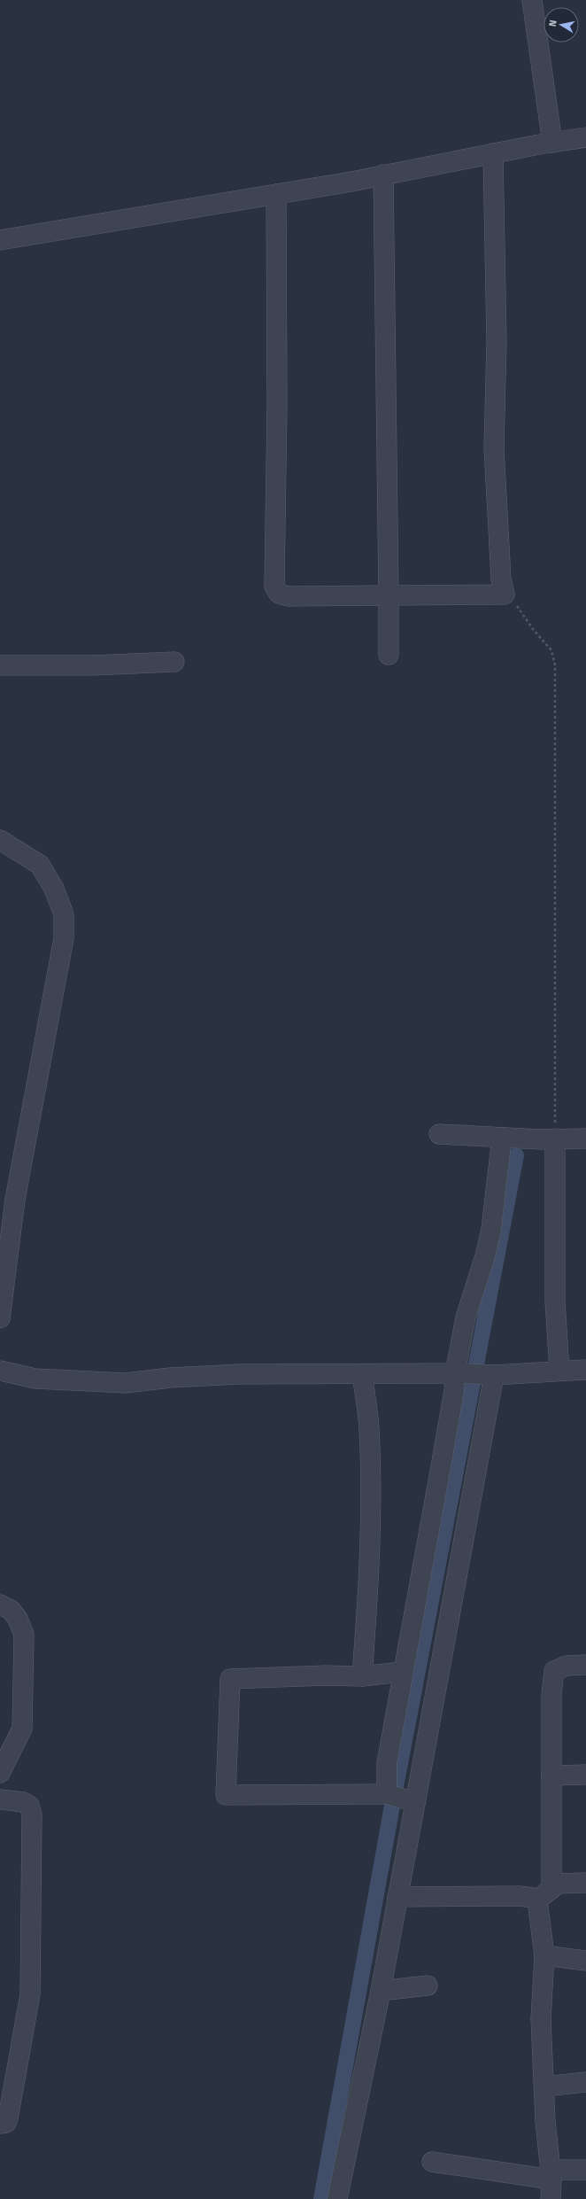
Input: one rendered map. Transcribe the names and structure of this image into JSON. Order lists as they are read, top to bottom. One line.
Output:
{"north":"left"}
